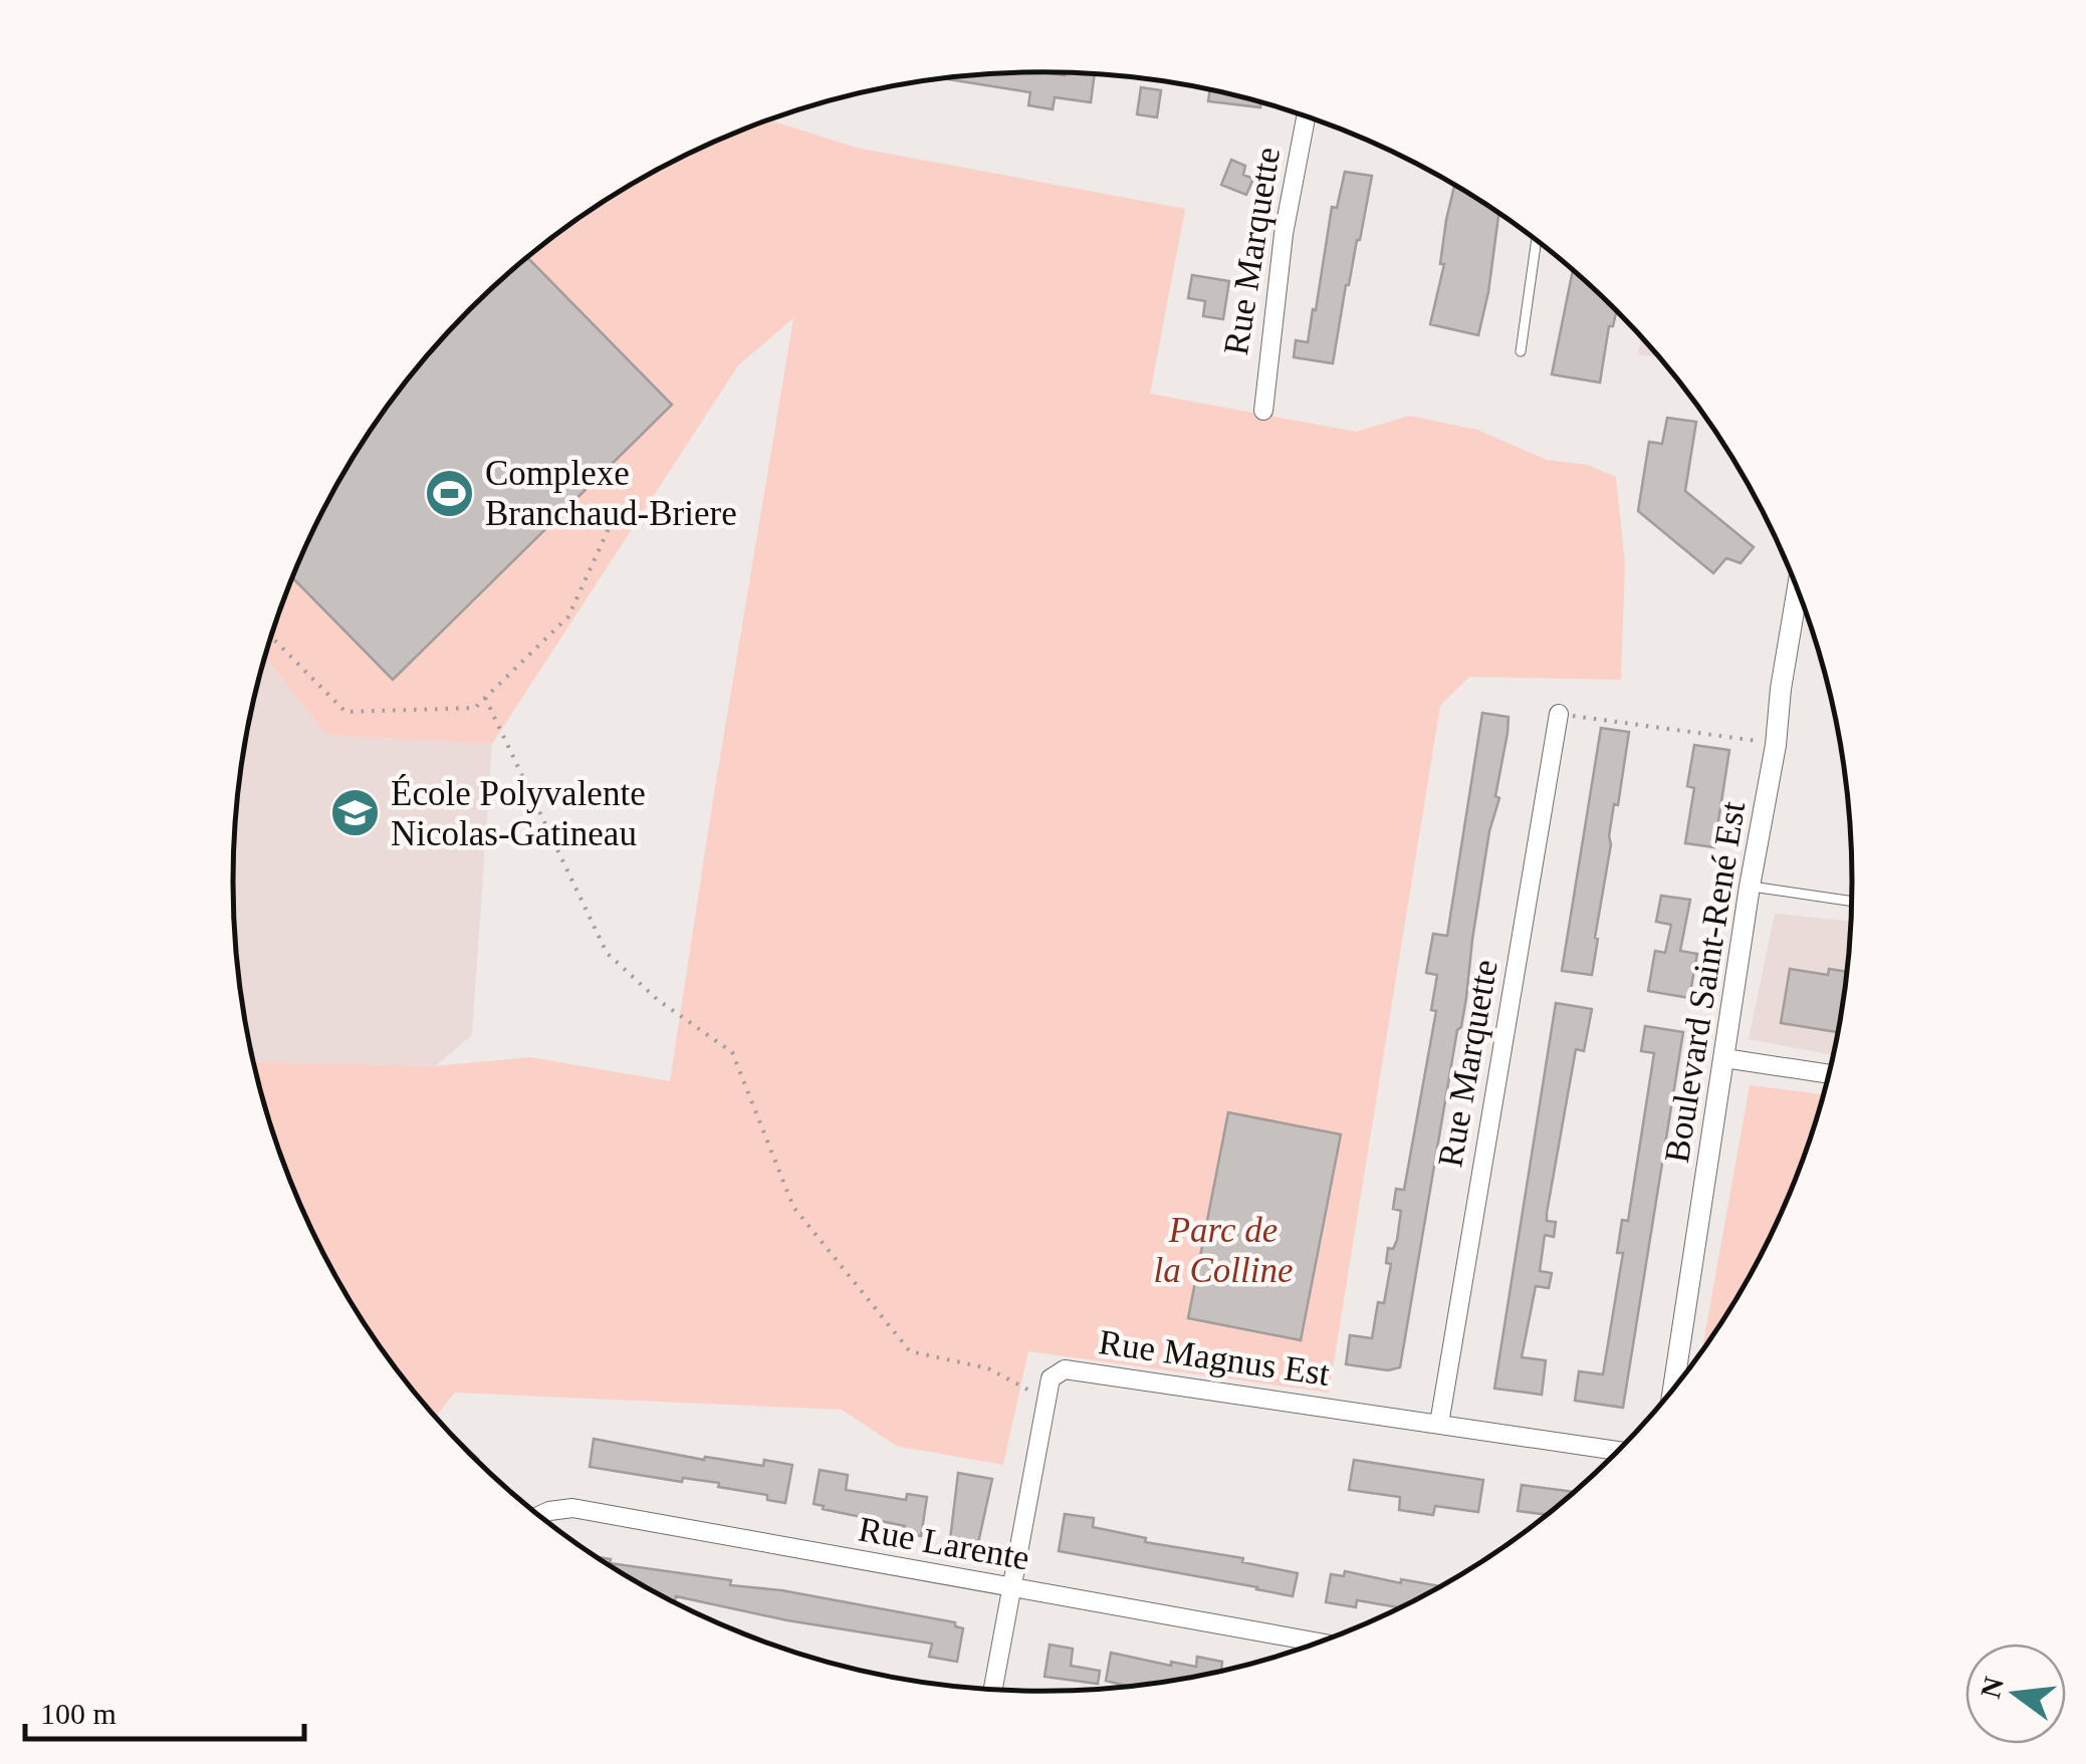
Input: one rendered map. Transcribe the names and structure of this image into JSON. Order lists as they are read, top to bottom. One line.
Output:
{"streets":{"street":["Rue Marquette","Boulevard Saint-René Est","Rue Magnus Est","Rue Larente"]},"crossings":[["Rue Marquette","Rue Magnus Est"]],"parks":["Parc de la Colline"],"places":{"sports":["Complexe Branchaud-Briere"],"school or university":["École Polyvalente Nicolas-Gatineau"]},"scale_bar":"100 m","north":"left"}
